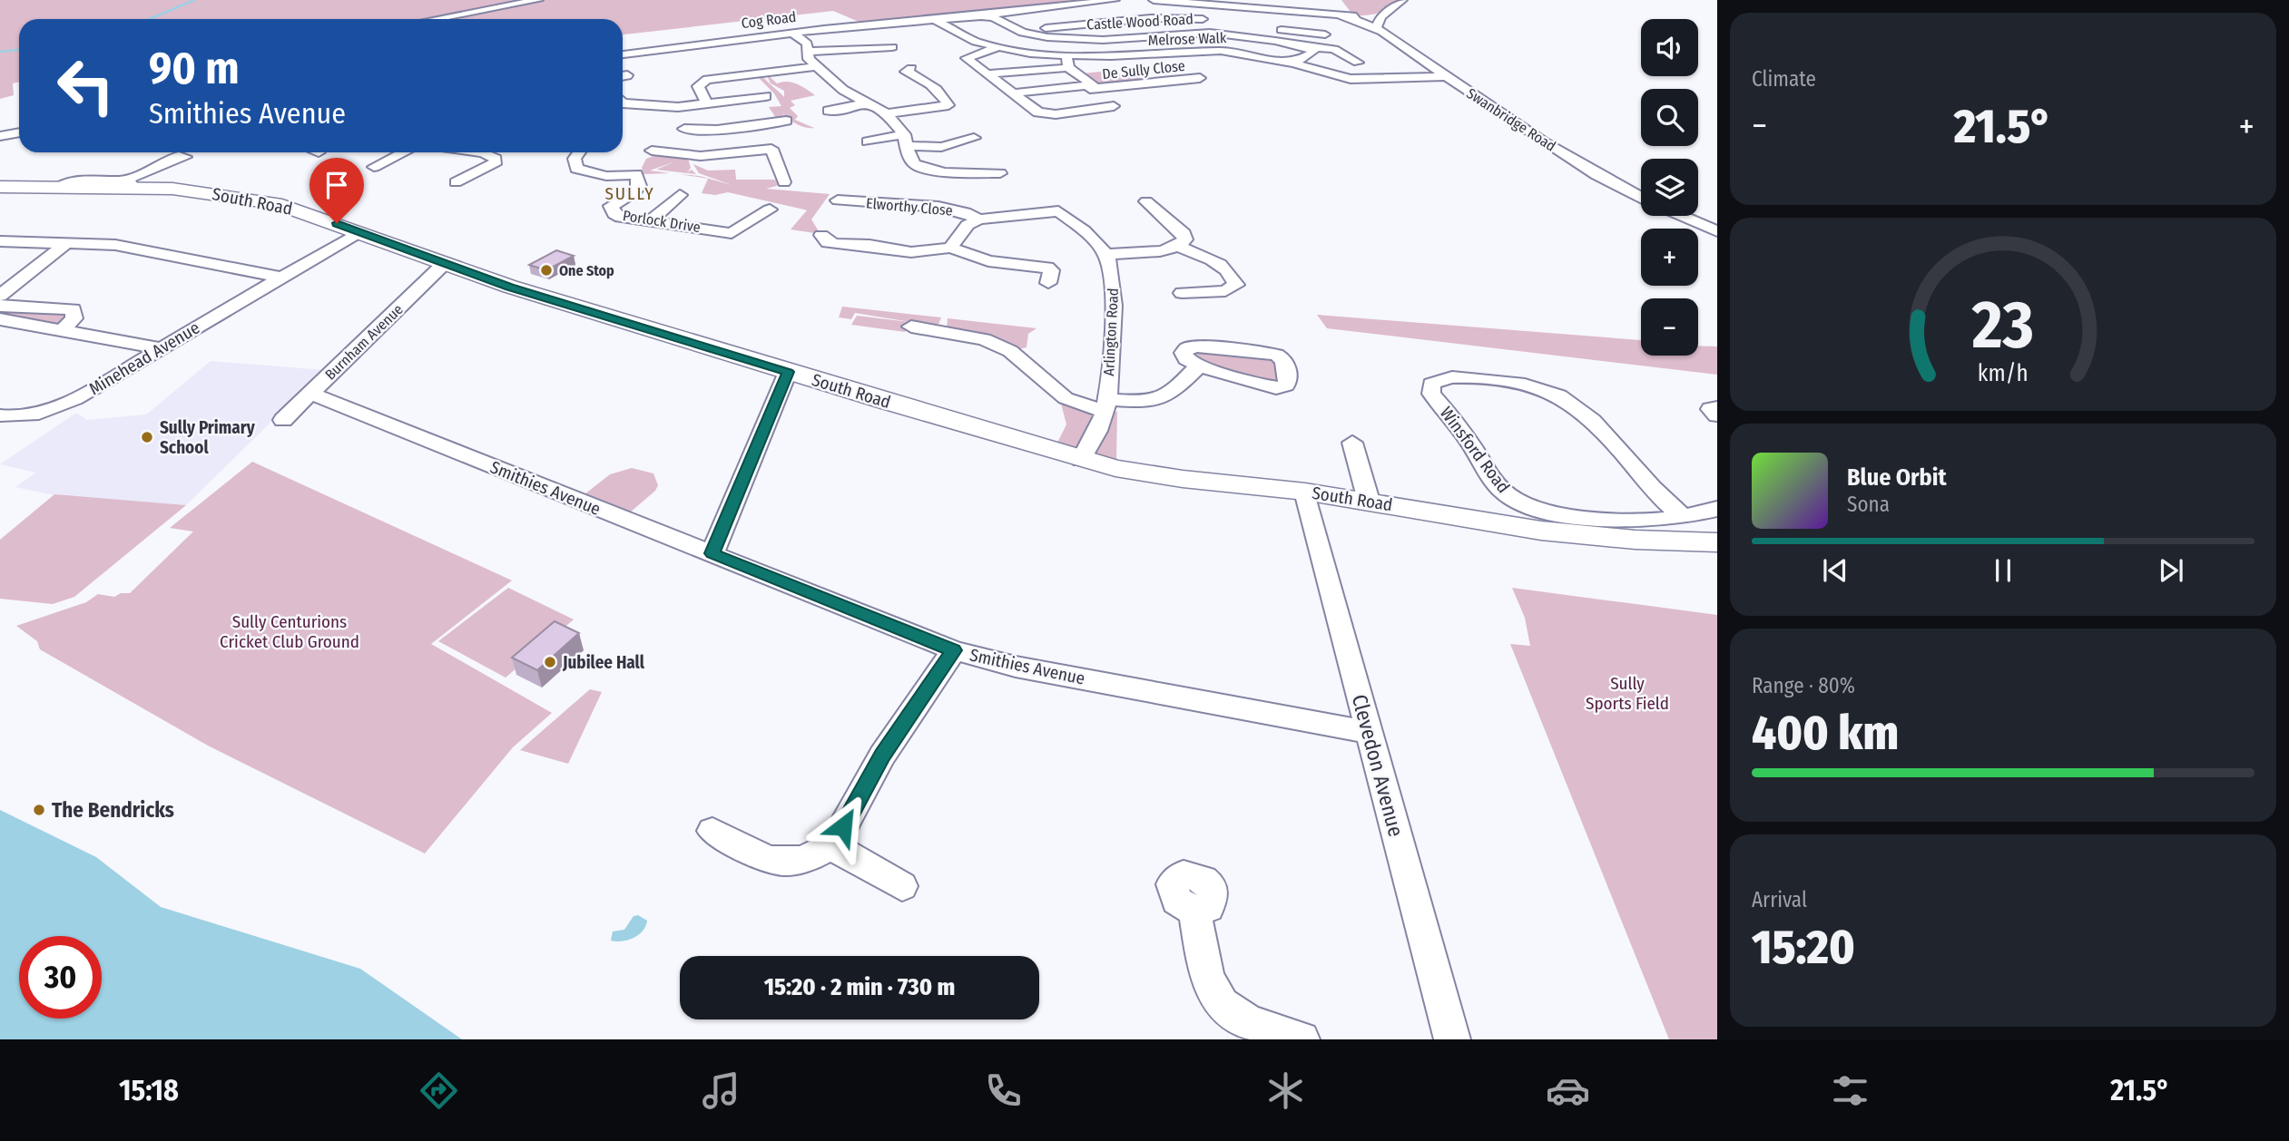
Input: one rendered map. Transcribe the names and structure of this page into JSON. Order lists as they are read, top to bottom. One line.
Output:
{"streets":{"main road":["South Road"],"street":["Cog Road","Castle Wood Road","Melrose Walk","De Sully Close","Swanbridge Road","Elworthy Close","Porlock Drive","Arlington Road","Burnham Avenue","Minehead Avenue","Winsford Road","Smithies Avenue","Clevedon Avenue"]},"crossings":[["Cog Road","Melrose Walk"],["Melrose Walk","Swanbridge Road"],["South Road","Arlington Road"],["South Road","Burnham Avenue"],["South Road","Minehead Avenue"],["South Road","Clevedon Avenue"],["Burnham Avenue","Smithies Avenue"],["Smithies Avenue","Clevedon Avenue"]],"districts":["SULLY"],"parks":["Sully Centurions Cricket Club Ground","Sully Sports Field"],"places":["One Stop","Sully Primary School","Jubilee Hall","The Bendricks"],"page":{"tile":["Climate",["Range · 80%","400 km"],["Arrival","15:20"]],"map_buttons":["+","−"],"turn":["90 m","Smithies Avenue"],"heat":["−","21.5°","+"],"song":["Blue Orbit","Sona"],"limit":"30","trip":"15:20 · 2 min · 730 m","tabs":["15:18","21.5°"],"gauge":["23","km/h"]}}
